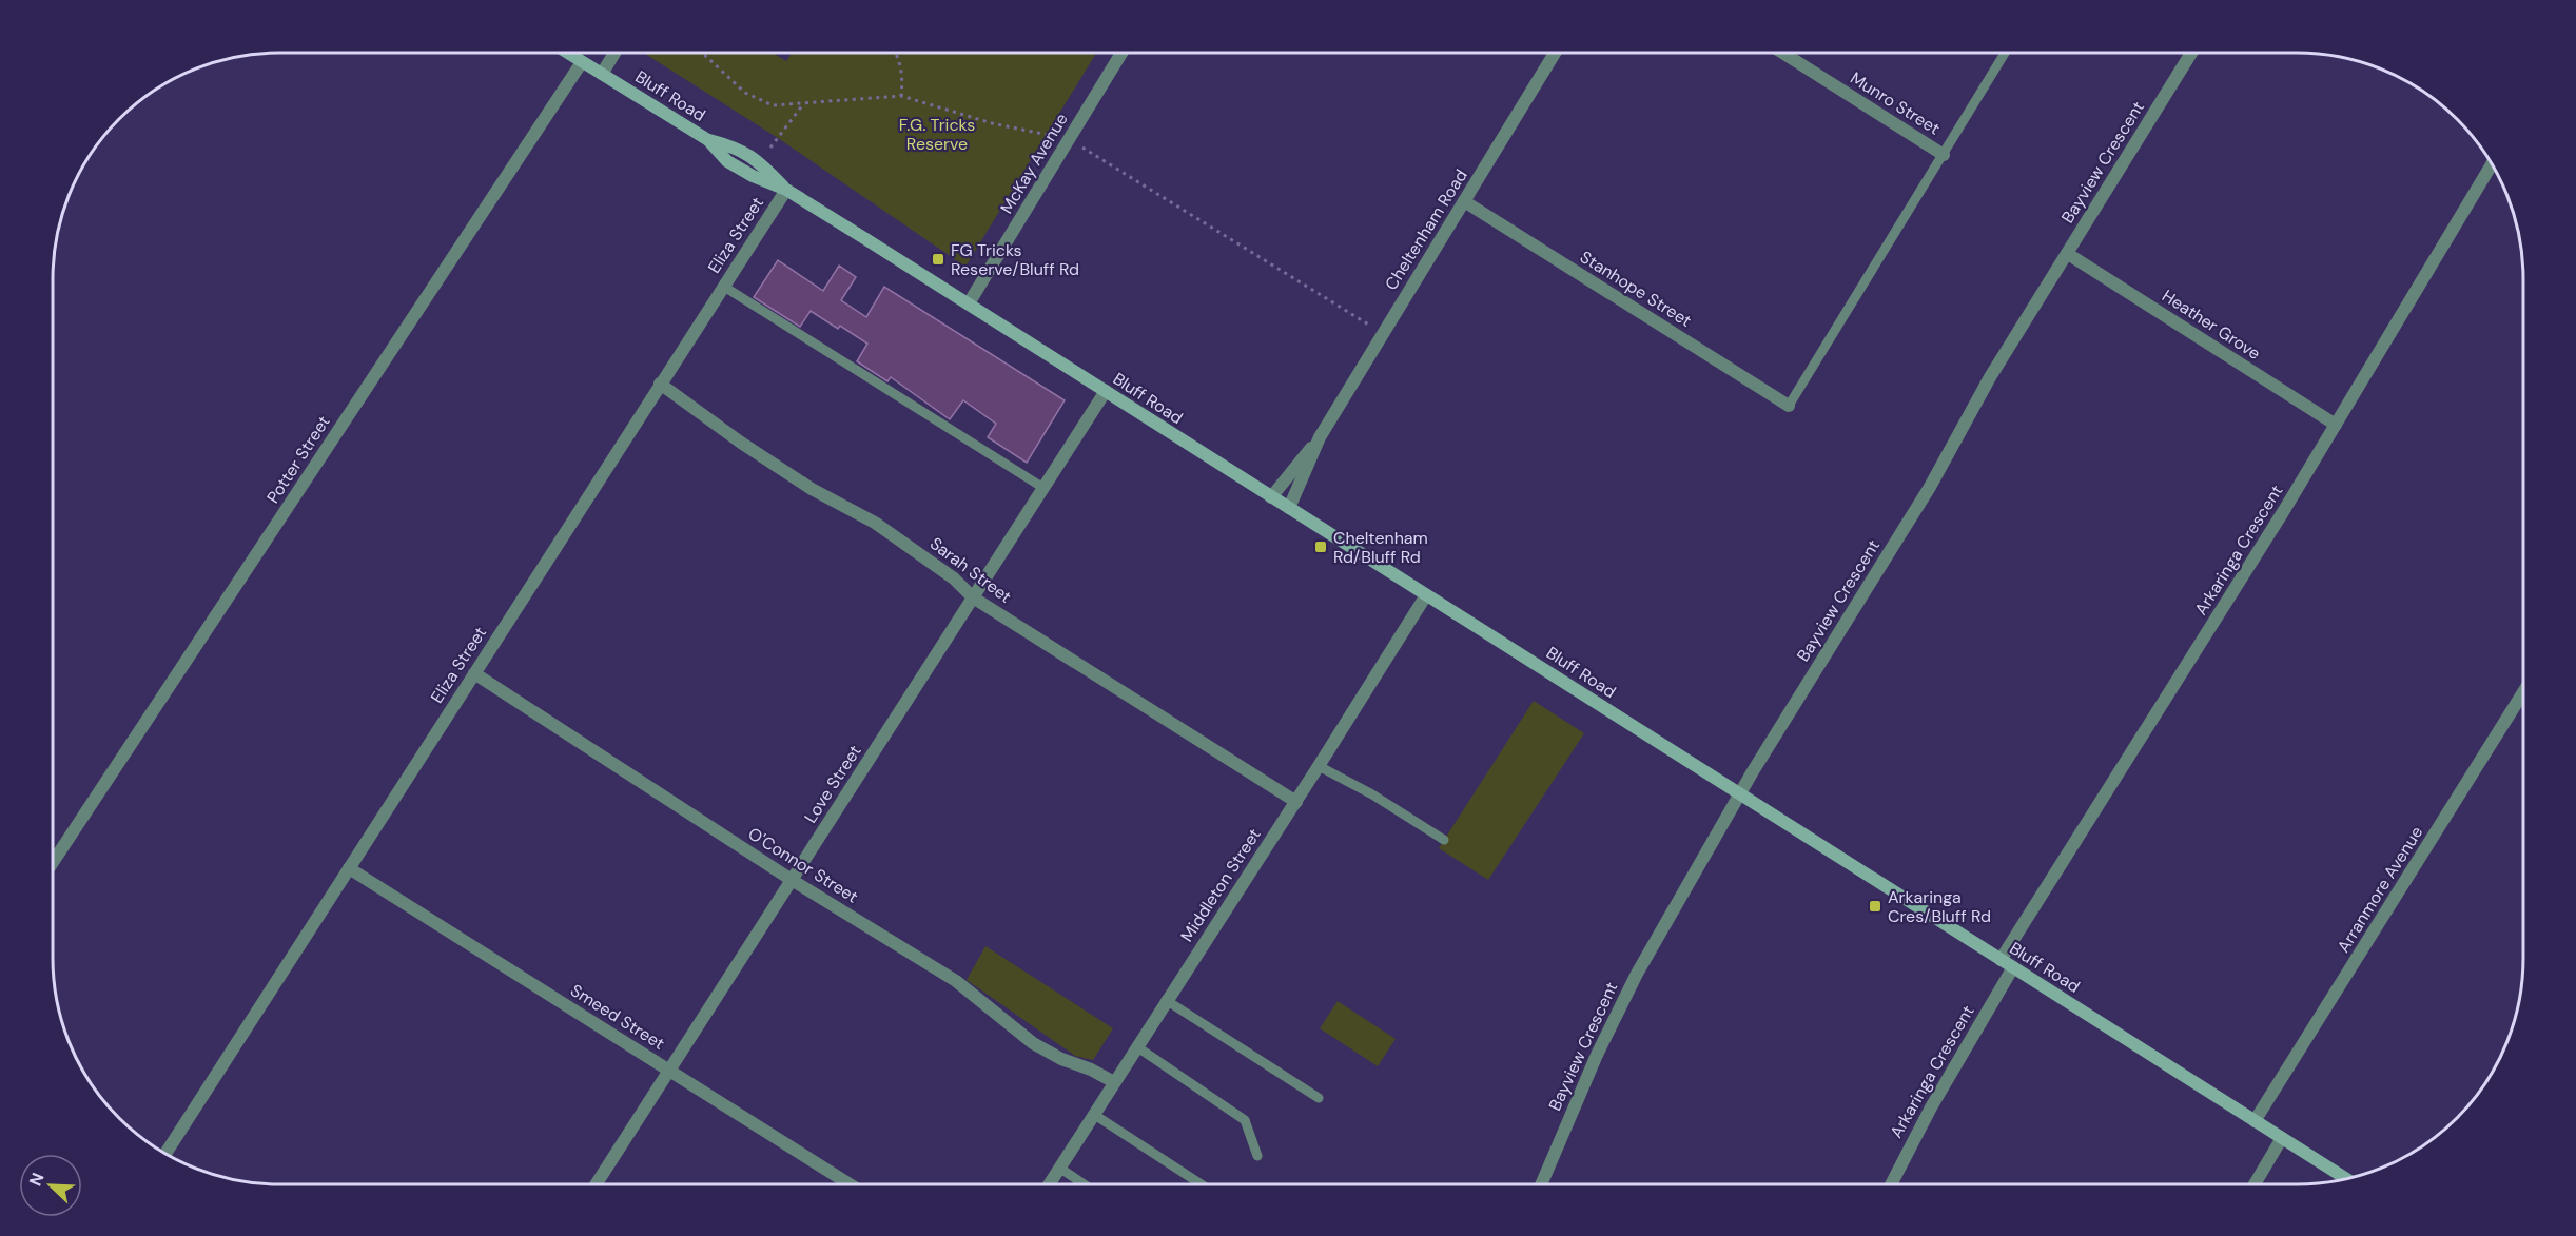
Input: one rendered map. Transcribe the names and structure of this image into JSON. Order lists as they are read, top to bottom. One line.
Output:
{"streets":{"main road":["Bluff Road"],"street":["Munro Street","Bayview Crescent","McKay Avenue","Cheltenham Road","Eliza Street","Stanhope Street","Heather Grove","Potter Street","Arkaringa Crescent","Sarah Street","Love Street","O'Connor Street","Middleton Street","Arranmore Avenue","Smeed Street"]},"crossings":[["Bluff Road","Bayview Crescent"],["Bluff Road","McKay Avenue"],["Bluff Road","Cheltenham Road"],["Bluff Road","Eliza Street"],["Bluff Road","Potter Street"],["Bluff Road","Arkaringa Crescent"],["Bluff Road","Love Street"],["Bluff Road","Middleton Street"],["Bluff Road","Arranmore Avenue"],["Bayview Crescent","Heather Grove"],["Cheltenham Road","Stanhope Street"],["Eliza Street","Sarah Street"],["Eliza Street","O'Connor Street"],["Eliza Street","Smeed Street"],["Heather Grove","Arkaringa Crescent"],["Sarah Street","Love Street"],["Sarah Street","Middleton Street"],["Love Street","O'Connor Street"],["Love Street","Smeed Street"],["O'Connor Street","Middleton Street"]],"parks":["F.G. Tricks Reserve"],"places":{"transit":["FG Tricks Reserve/Bluff Rd","Cheltenham Rd/Bluff Rd","Arkaringa Cres/Bluff Rd"]},"north":"top left"}
